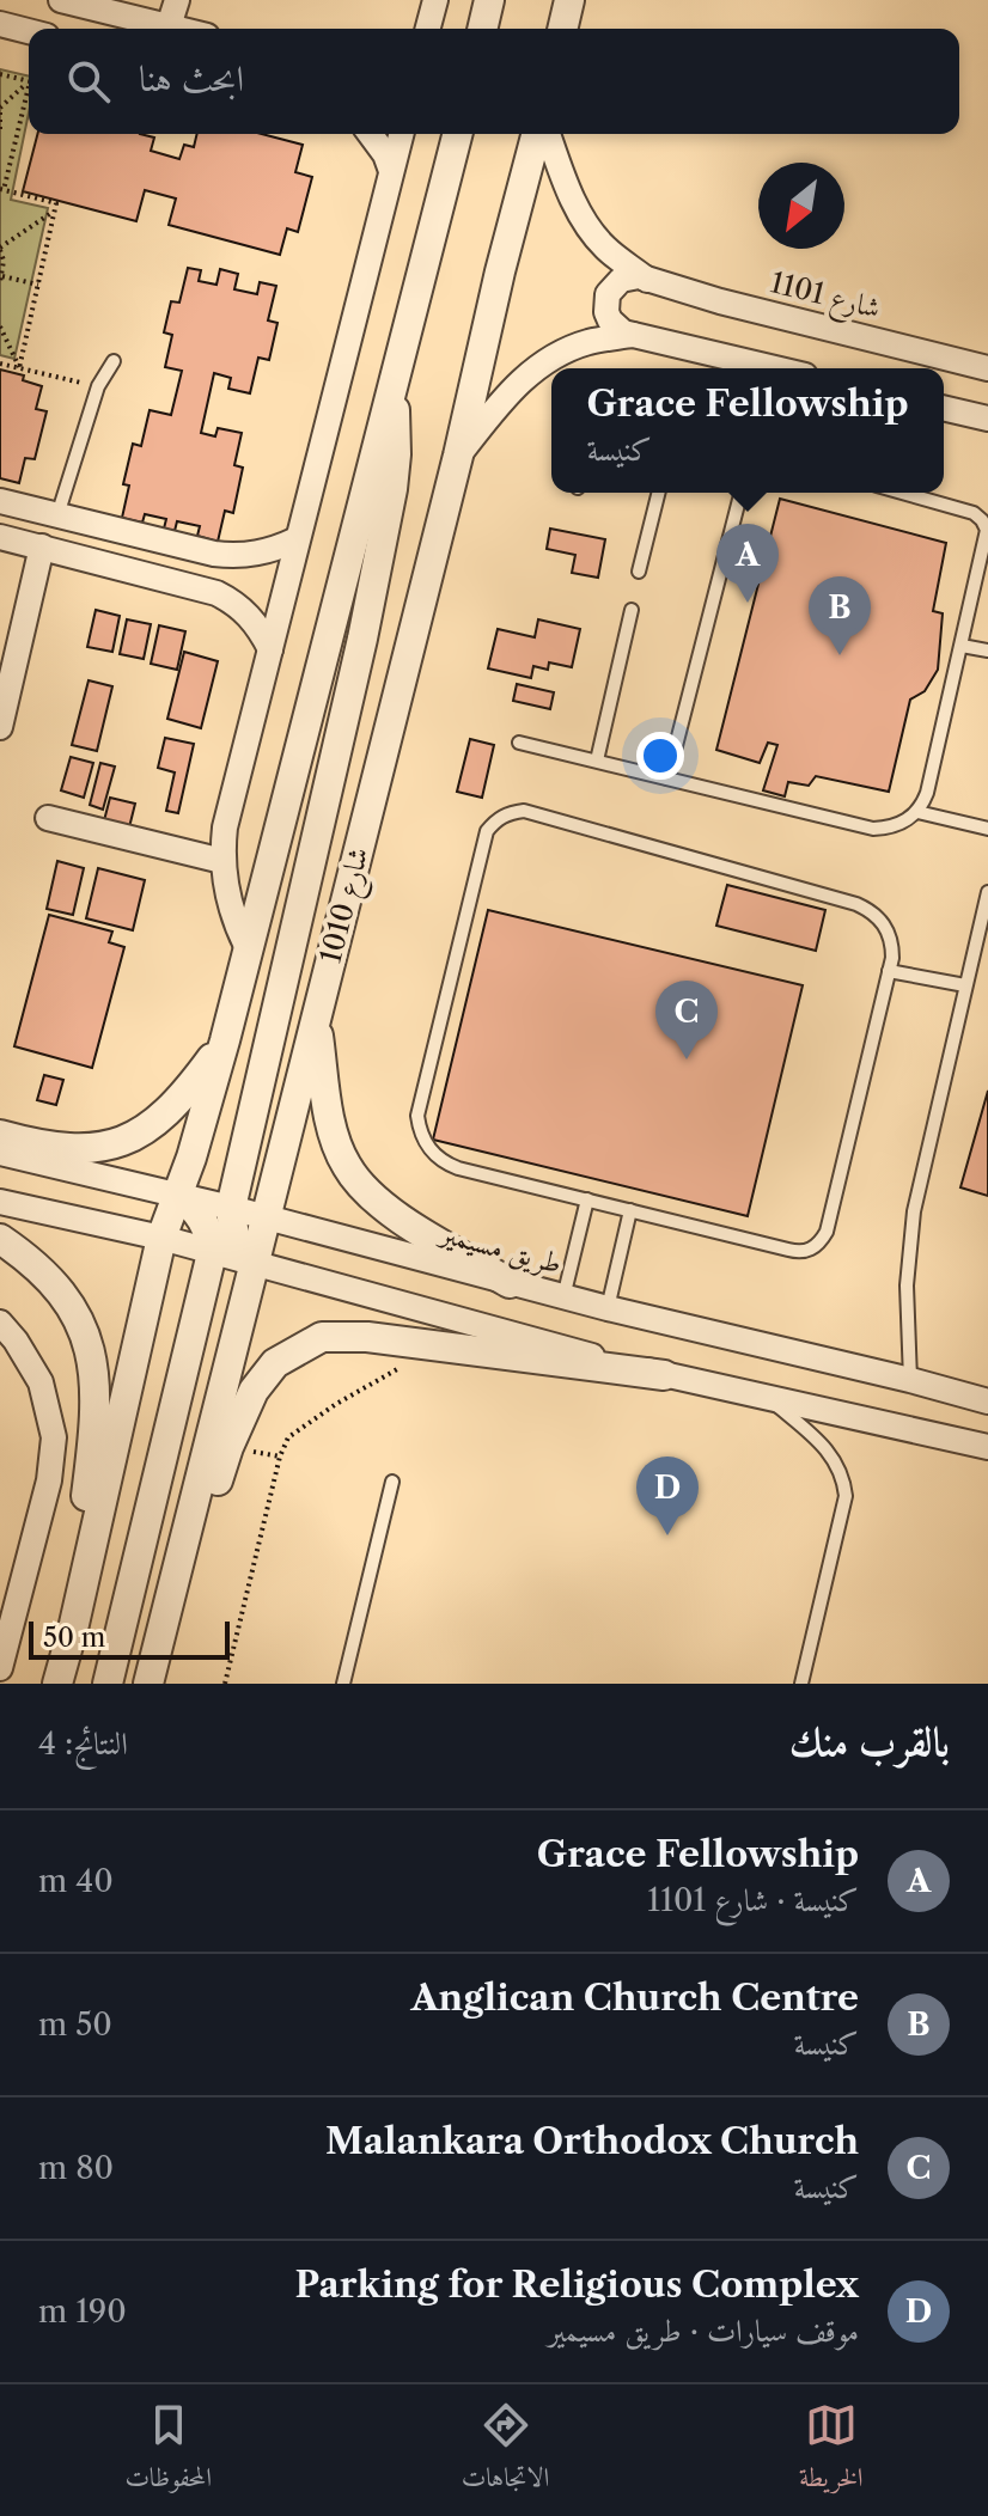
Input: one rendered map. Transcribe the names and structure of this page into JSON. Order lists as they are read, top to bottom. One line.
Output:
{"streets":{"street":["شارع 1101","شارع 1010","طريق مسيمير"]},"crossings":[["شارع 1010","طريق مسيمير"]],"scale_bar":"50 m","north":"bottom left","page":{"search":"ابحث هنا","popup":["Grace Fellowship","كنيسة"],"pins":["A","B","C","D"],"scale":"50 m","heading":["بالقرب منك","النتائج: 4"],"list":[{"mark":"A","name":"Grace Fellowship","note":"كنيسة · شارع 1101","value":"40 m"},{"mark":"B","name":"Anglican Church Centre","note":"كنيسة","value":"50 m"},{"mark":"C","name":"Malankara Orthodox Church","note":"كنيسة","value":"80 m"},{"mark":"D","name":"Parking for Religious Complex","note":"موقف سيارات · طريق مسيمير","value":"190 m"}],"nav":["الخريطة","الاتجاهات","المحفوظات"]}}
